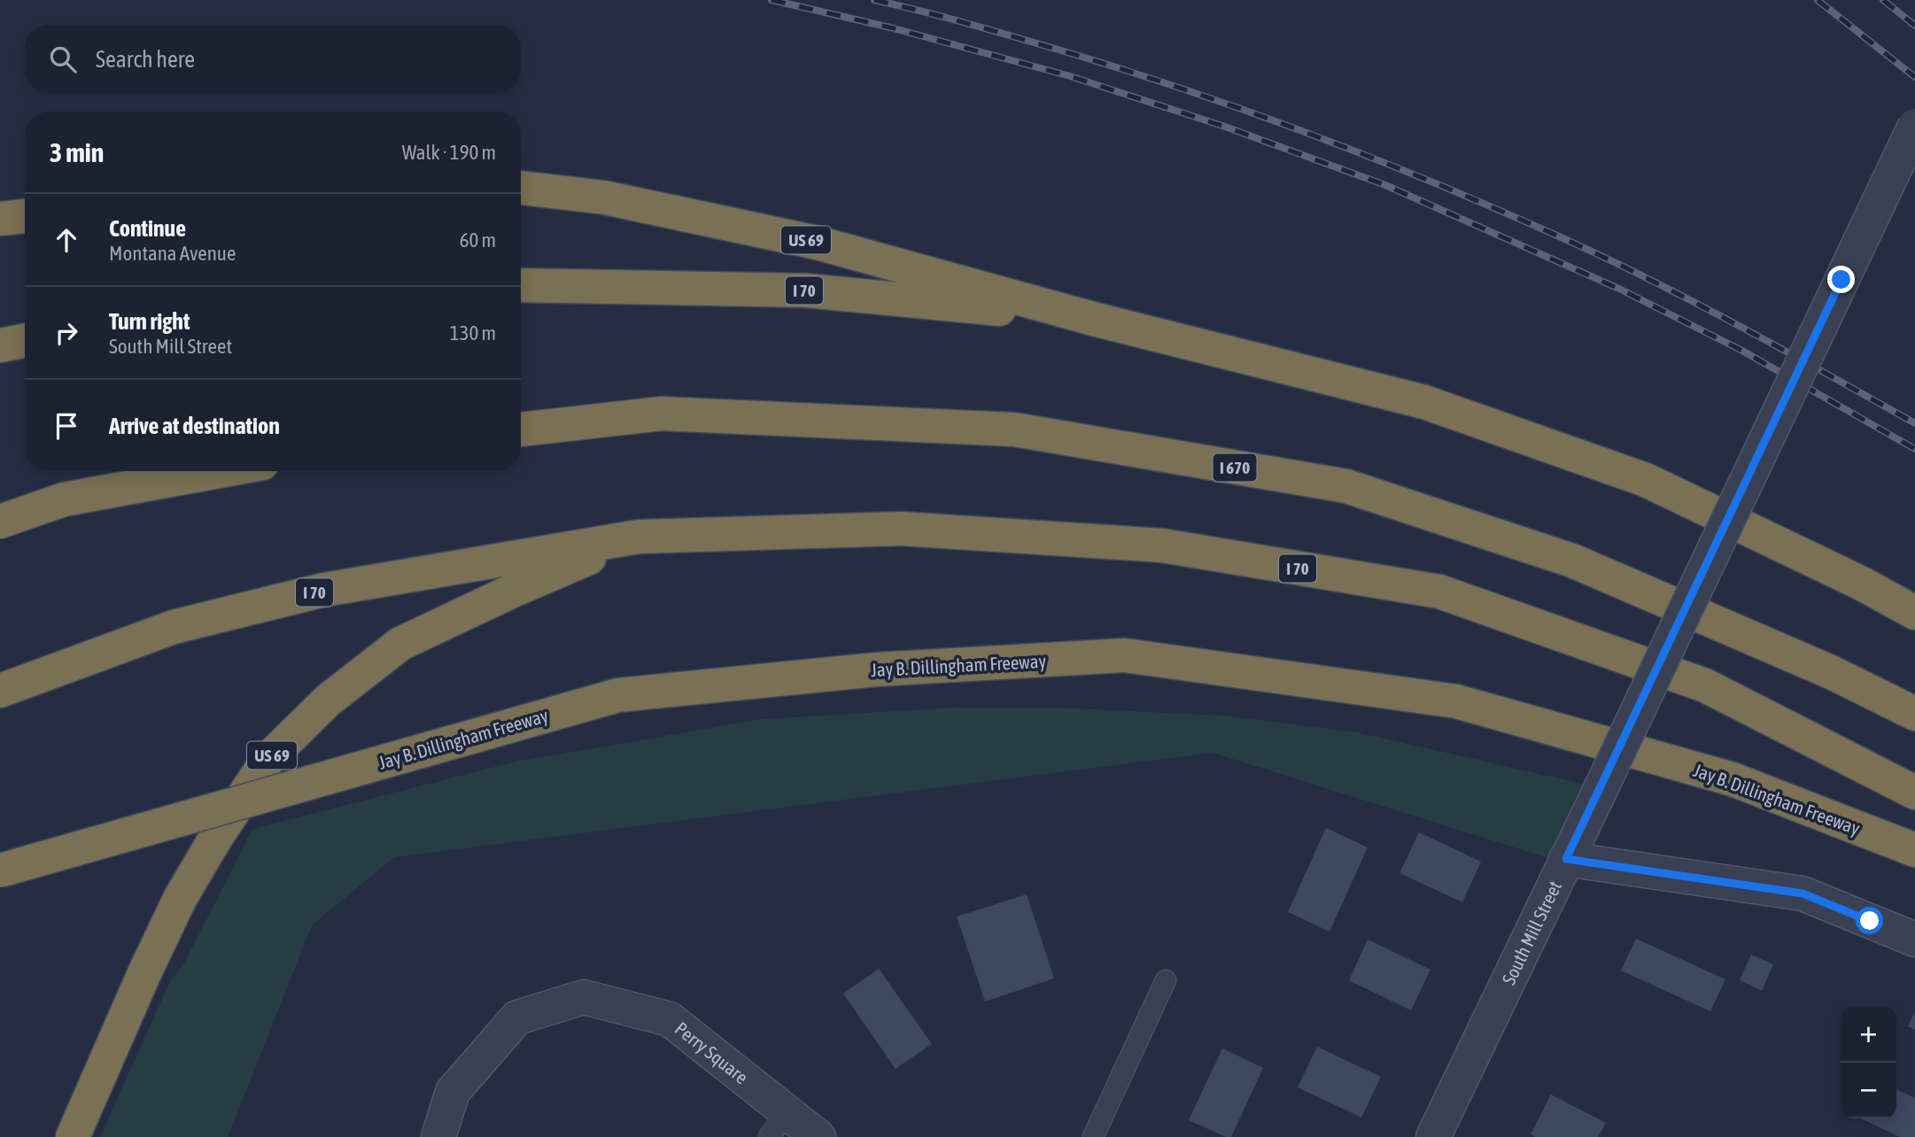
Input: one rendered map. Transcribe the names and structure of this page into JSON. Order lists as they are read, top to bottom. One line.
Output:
{"streets":{"highway":["US 69","I 70","I 670","Jay B. Dillingham Freeway"],"street":["South Mill Street","Perry Square"]},"crossings":[["US 69","I 70"]],"page":{"search":"Search here","heading":["3 min","Walk · 190 m"],"list":[["Continue","Montana Avenue","60 m"],["Turn right","South Mill Street","130 m"],"Arrive at destination"],"map_buttons":["+","−"]}}
